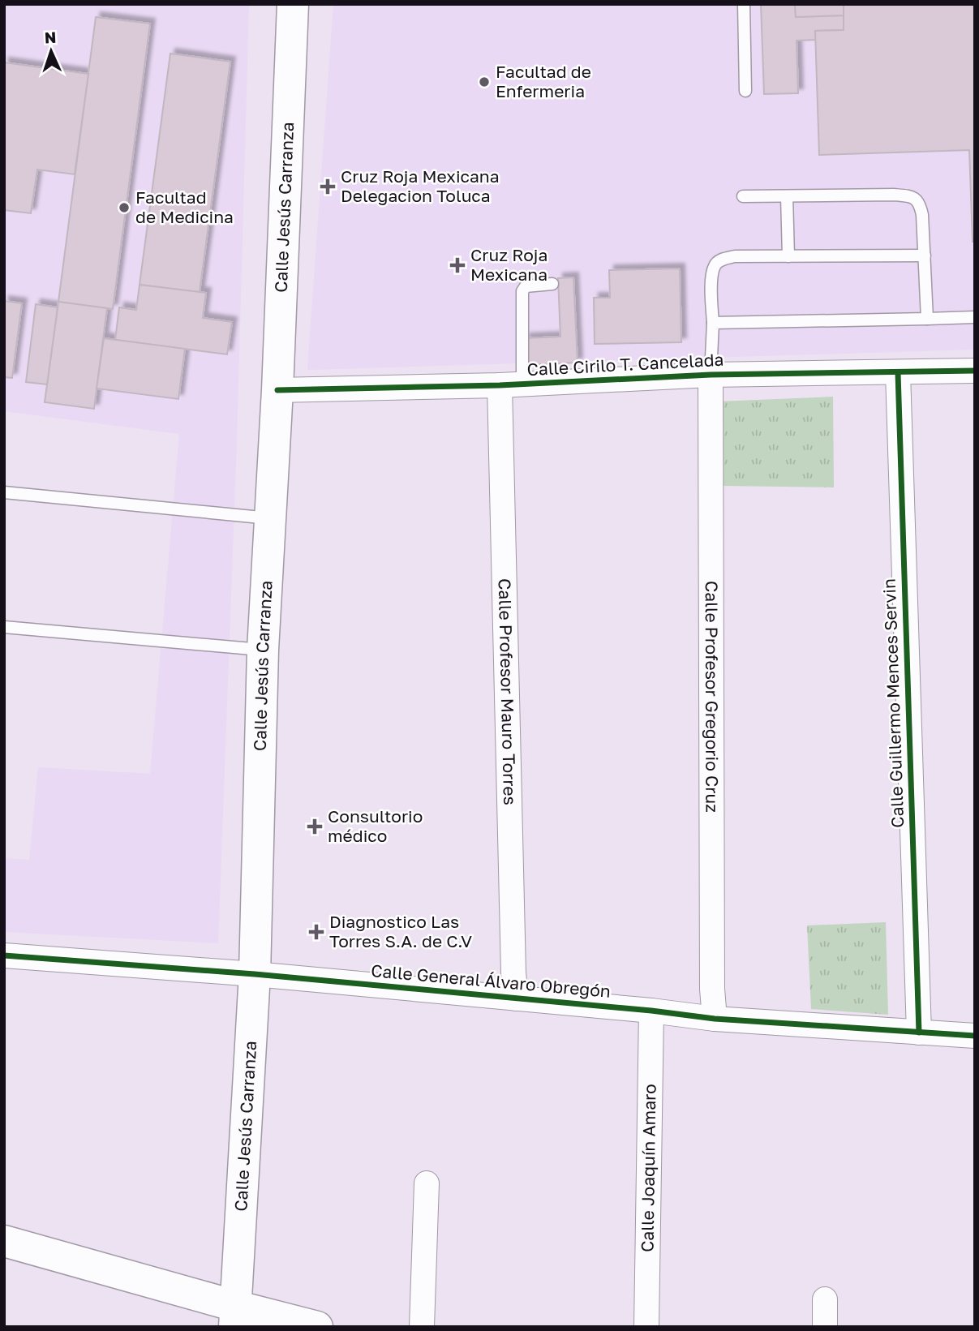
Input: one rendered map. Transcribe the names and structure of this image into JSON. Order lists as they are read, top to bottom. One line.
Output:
{"streets":{"main road":["Calle Jesús Carranza"],"street":["Calle Cirilo T. Cancelada","Calle Profesor Mauro Torres","Calle Profesor Gregorio Cruz","Calle Guillermo Mences Servin","Calle General Álvaro Obregón","Calle Joaquín Amaro"]},"crossings":[["Calle Jesús Carranza","Calle Cirilo T. Cancelada"],["Calle Jesús Carranza","Calle General Álvaro Obregón"],["Calle Cirilo T. Cancelada","Calle Profesor Mauro Torres"],["Calle Cirilo T. Cancelada","Calle Profesor Gregorio Cruz"],["Calle Cirilo T. Cancelada","Calle Guillermo Mences Servin"],["Calle Profesor Mauro Torres","Calle General Álvaro Obregón"],["Calle Profesor Gregorio Cruz","Calle General Álvaro Obregón"],["Calle Guillermo Mences Servin","Calle General Álvaro Obregón"],["Calle General Álvaro Obregón","Calle Joaquín Amaro"]],"places":{"other":["Facultad de Enfermeria","Facultad de Medicina"],"health":["Cruz Roja Mexicana Delegacion Toluca","Cruz Roja Mexicana","Consultorio médico","Diagnostico Las Torres S.A. de C.V"]},"north":"top"}
